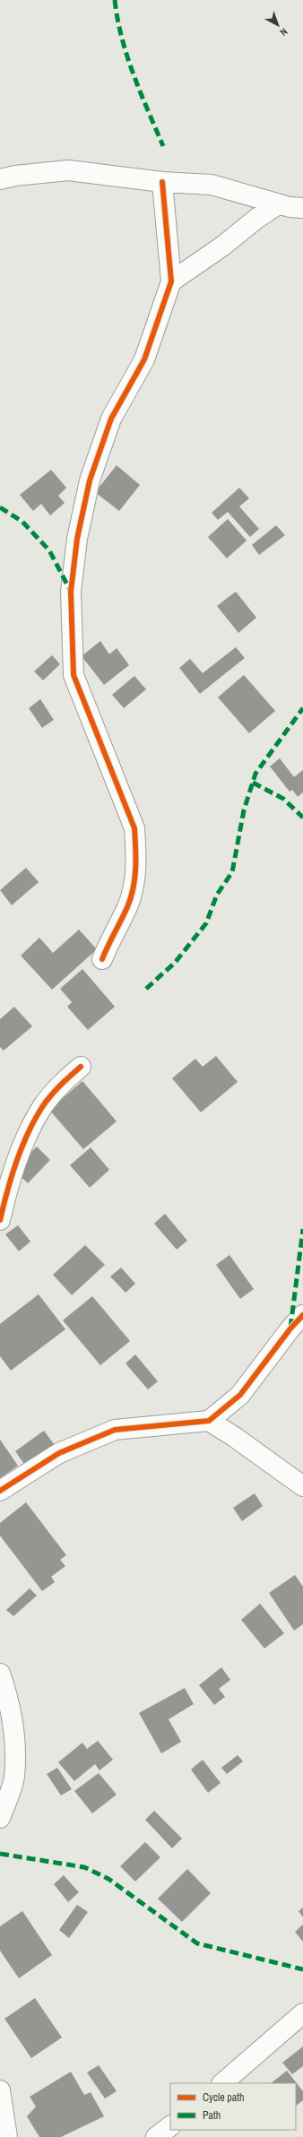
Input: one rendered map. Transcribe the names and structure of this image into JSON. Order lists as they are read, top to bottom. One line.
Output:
{"legend":["Cycle path","Path"],"north":"bottom right"}
